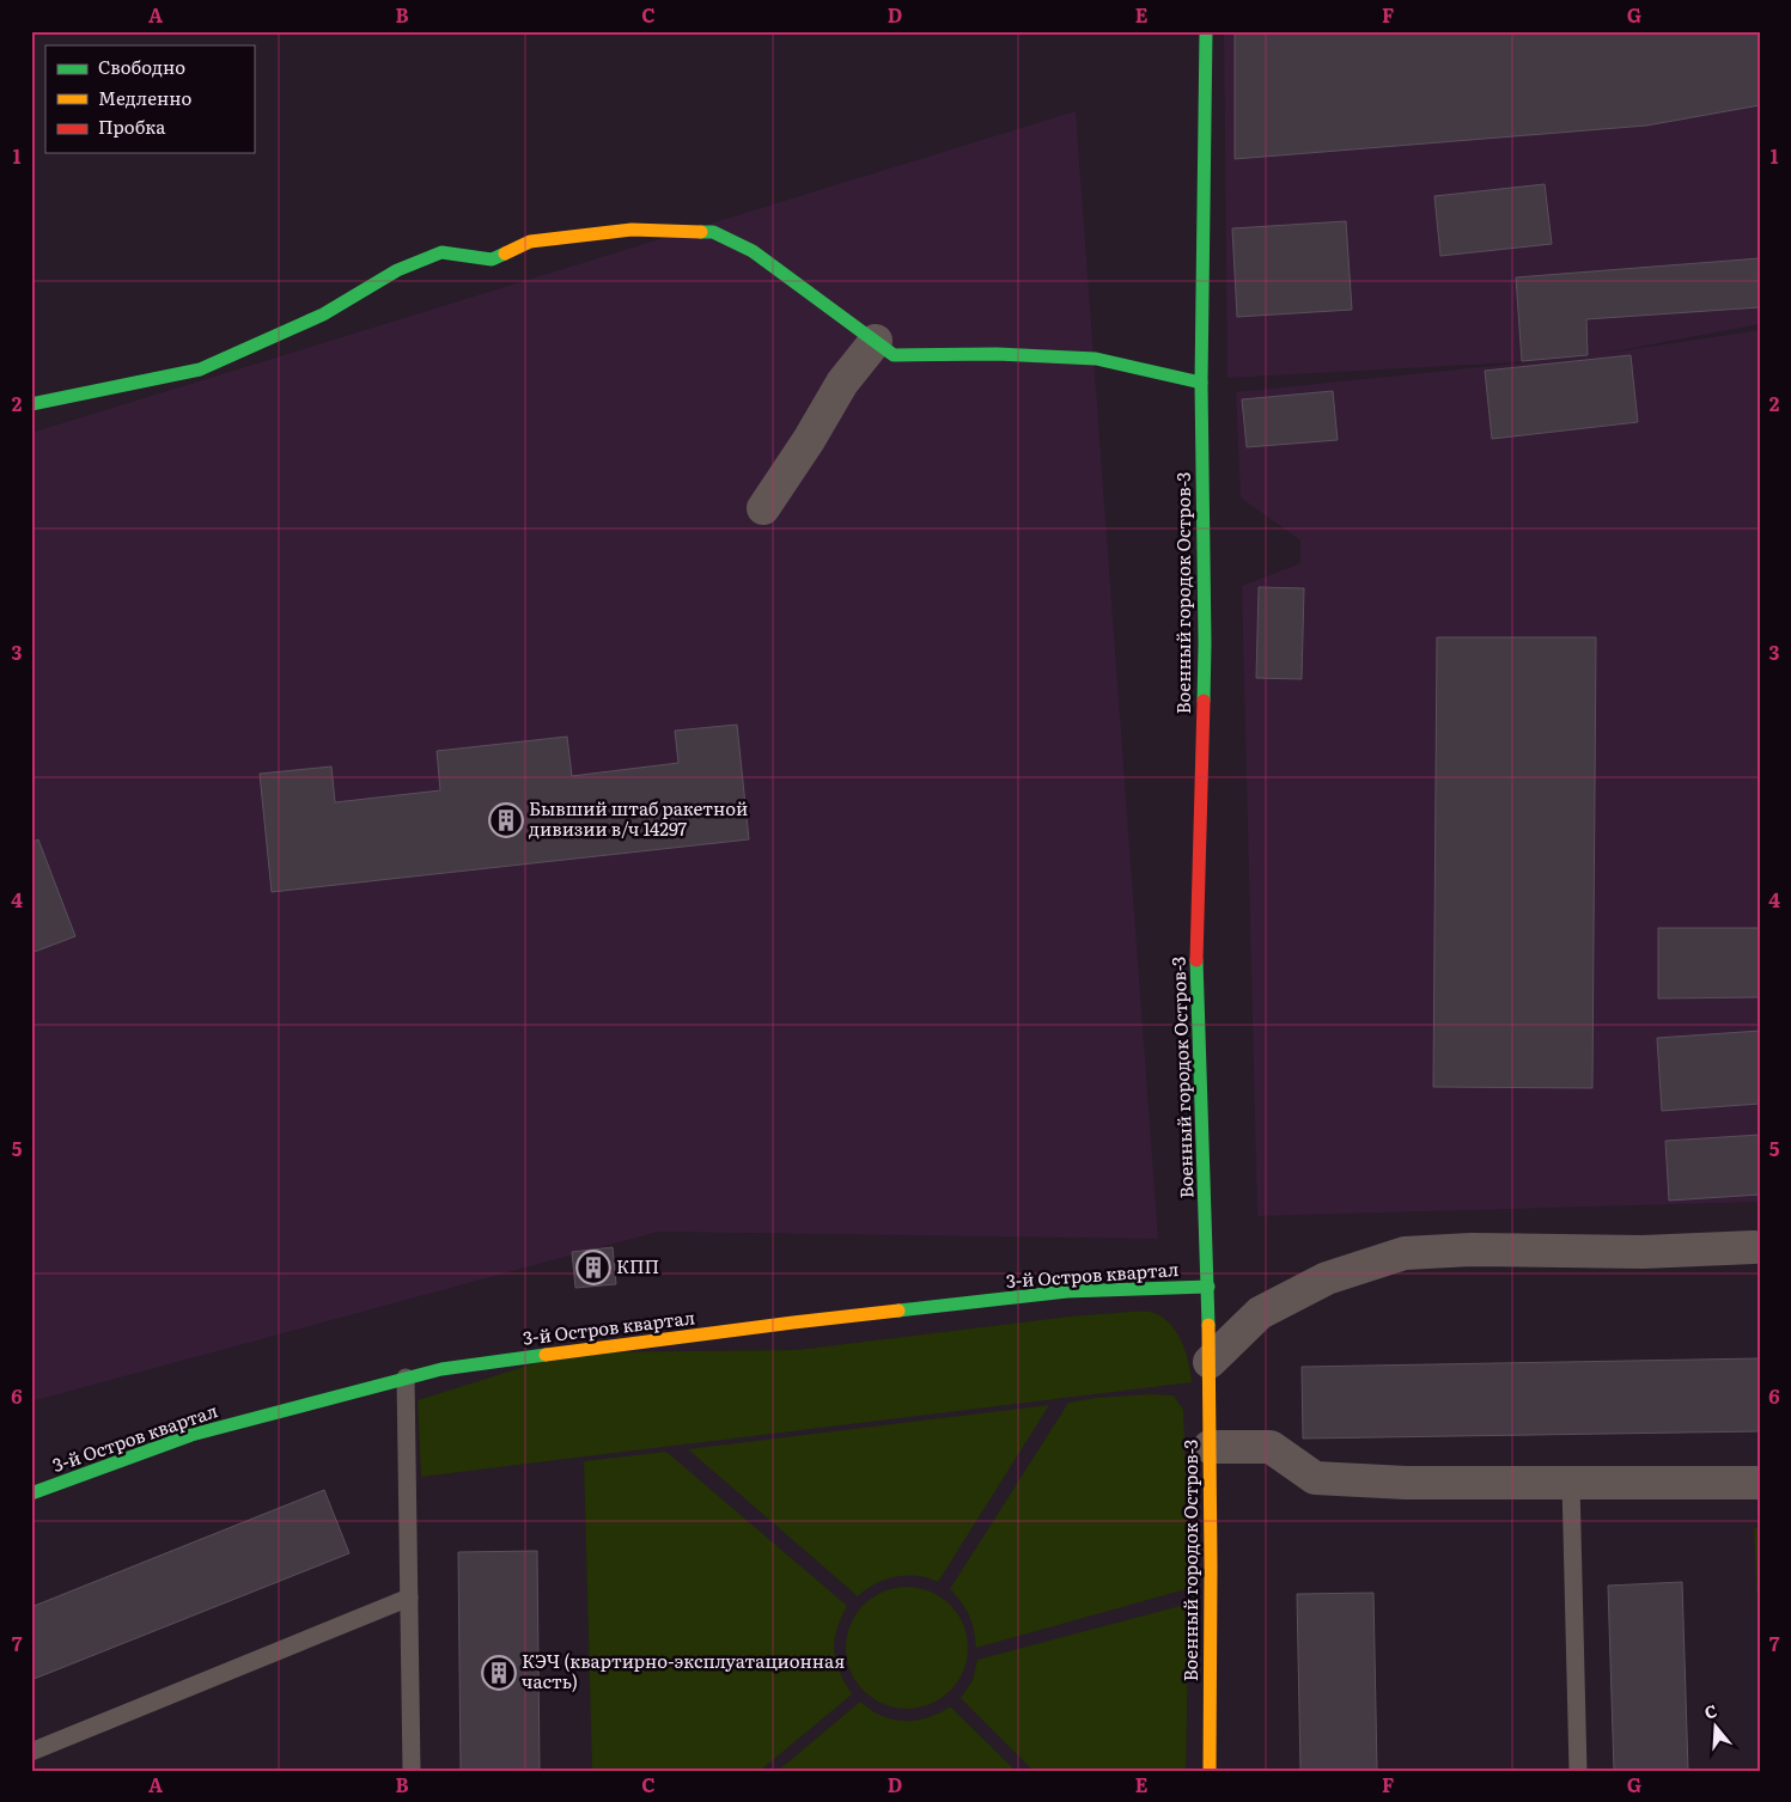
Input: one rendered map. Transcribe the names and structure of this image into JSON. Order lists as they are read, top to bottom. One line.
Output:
{"streets":{"street":["Военный городок Остров-3","3-й Остров квартал"]},"crossings":[["Военный городок Остров-3","3-й Остров квартал"]],"places":{"building":["Бывший штаб ракетной дивизии в/ч 14297","КПП","КЭЧ (квартирно-эксплуатационная часть)"]},"legend":["Свободно","Медленно","Пробка"],"north":"top","grid":{"columns":["A","B","C","D","E","F","G"],"rows":["1","2","3","4","5","6","7"]}}
